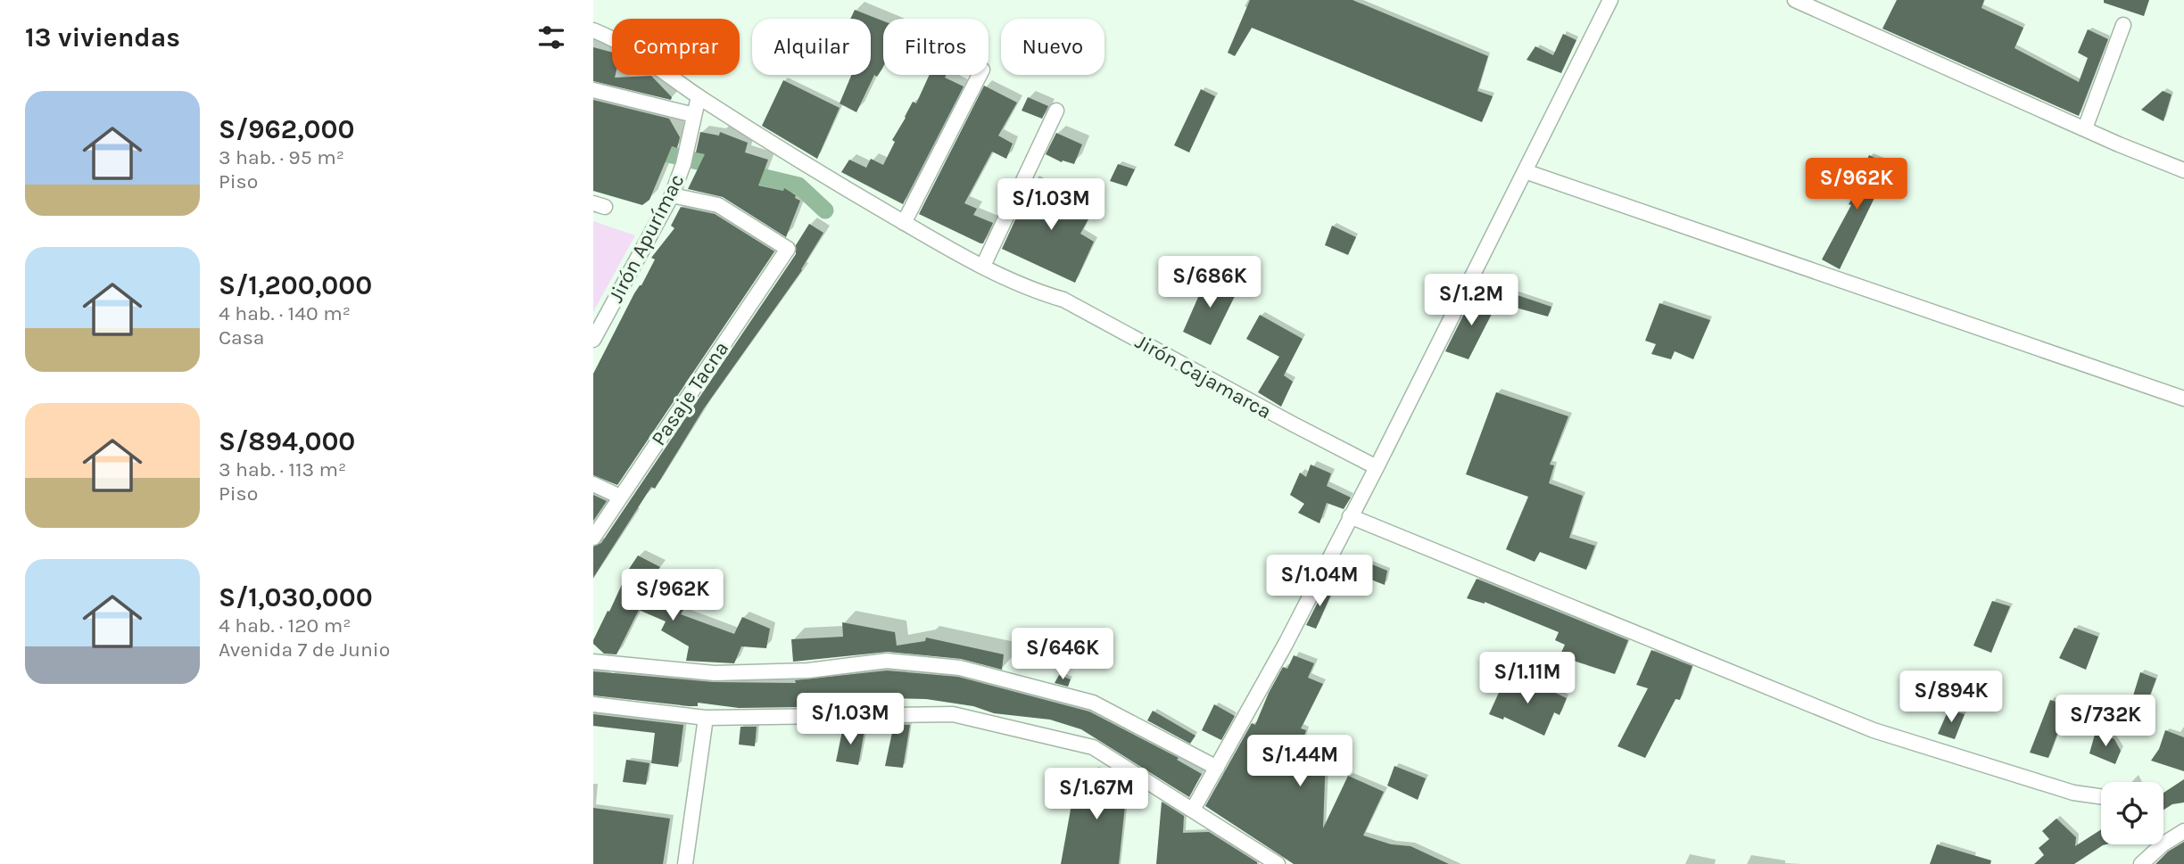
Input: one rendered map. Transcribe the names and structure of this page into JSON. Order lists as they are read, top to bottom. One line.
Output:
{"streets":{"street":["Jirón Apurímac","Jirón Cajamarca","Pasaje Tacna"]},"crossings":[["Jirón Apurímac","Jirón Cajamarca"],["Jirón Apurímac","Pasaje Tacna"]],"page":{"heading":"13 viviendas","chip":["Comprar","Alquilar","Filtros","Nuevo"],"list":[{"name":"S/962,000","note":"3 hab. · 95 m² · Piso"},{"name":"S/1,200,000","note":"4 hab. · 140 m² · Casa"},{"name":"S/894,000","note":"3 hab. · 113 m² · Piso"},{"name":"S/1,030,000","note":"4 hab. · 120 m² · Avenida 7 de Junio"}],"price":["S/962K","S/1.03M","S/686K","S/1.2M","S/1.04M","S/962K","S/646K","S/1.11M","S/894K","S/1.03M","S/732K","S/1.44M","S/1.67M"]}}
